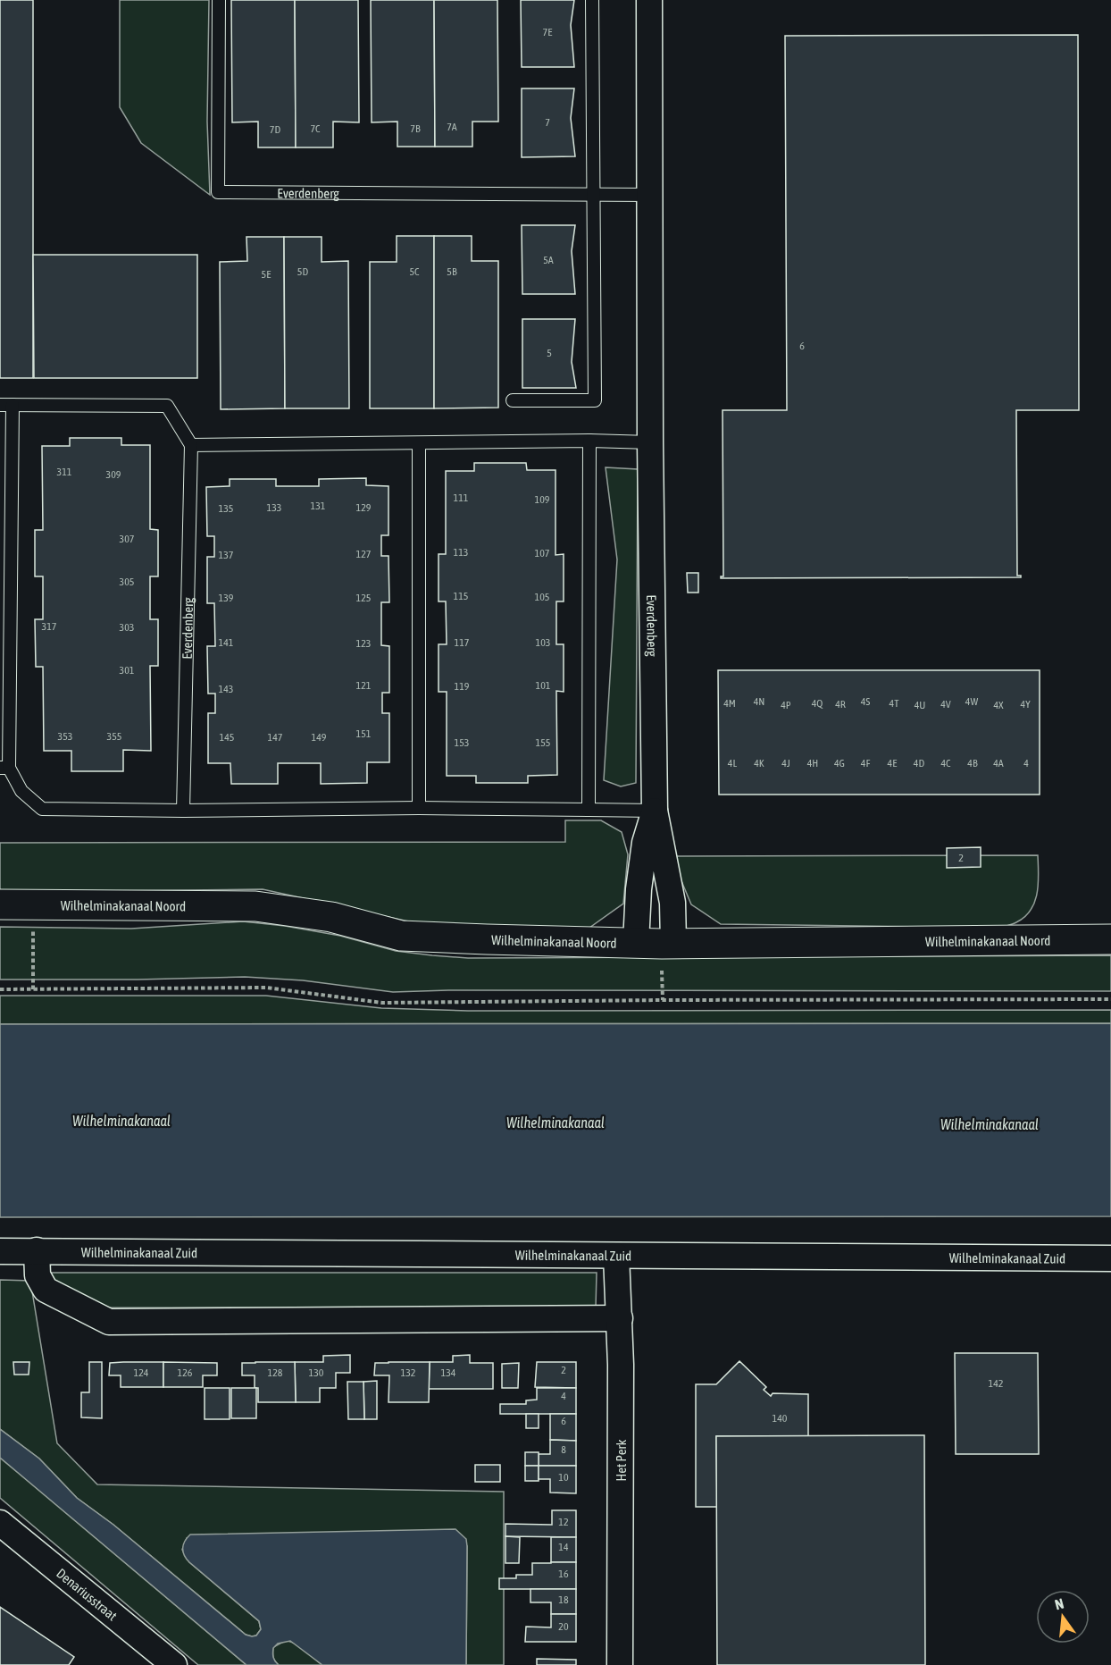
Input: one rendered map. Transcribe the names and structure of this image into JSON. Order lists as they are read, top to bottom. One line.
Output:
{"streets":{"street":["Everdenberg","Wilhelminakanaal Noord","Wilhelminakanaal Zuid","Het Perk","Denariusstraat"]},"crossings":[["Everdenberg","Wilhelminakanaal Noord"],["Wilhelminakanaal Zuid","Het Perk"]],"water":["Wilhelminakanaal"],"house_numbers":["7E","7","7A","7C","7B","7D","5A","5D","5C","5B","5E","6","5","311","309","111","109","131","133","129","135","307","113","107","127","137","305","115","105","139","125","317","303","141","117","103","123","301","121","101","119","143","4N","4S","4W","4M","4Q","4T","4R","4V","4Y","4P","4U","4X","151","353","355","145","147","149","153","155","4L","4K","4J","4H","4G","4F","4E","4D","4C","4B","4A","4","2","2","124","126","128","130","132","134","142","4","140","6","8","10","12","14","16","18","20"],"north":"top"}
